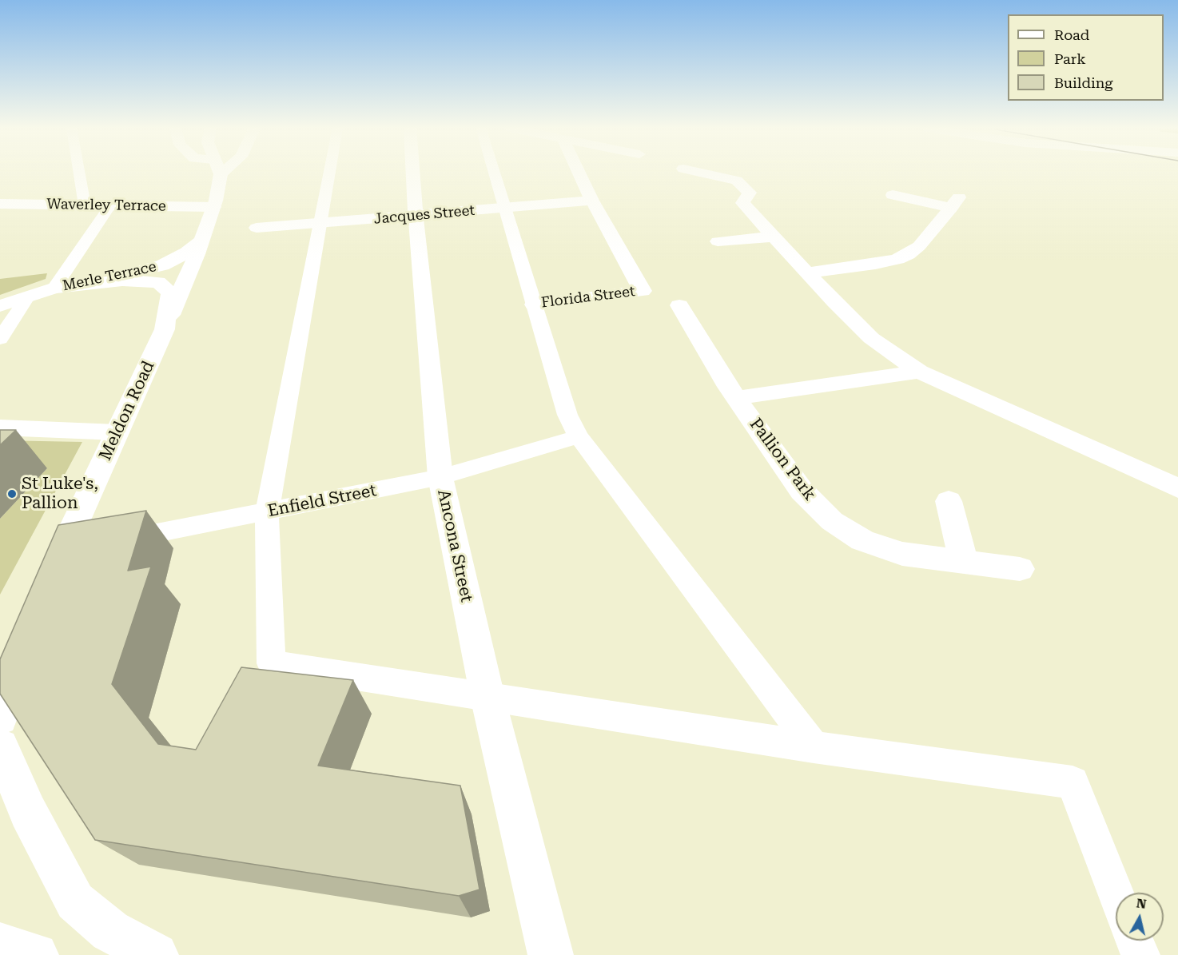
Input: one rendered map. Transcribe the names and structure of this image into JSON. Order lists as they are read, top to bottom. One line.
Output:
{"streets":{"street":["Waverley Terrace","Jacques Street","Merle Terrace","Florida Street","Meldon Road","Pallion Park","Ancona Street"],"lane":["Enfield Street"]},"crossings":[["Jacques Street","Florida Street"],["Jacques Street","Ancona Street"],["Merle Terrace","Meldon Road"],["Meldon Road","Enfield Street"],["Enfield Street","Ancona Street"]],"places":["St Luke's, Pallion"],"legend":["Road","Park","Building"],"north":"top"}
